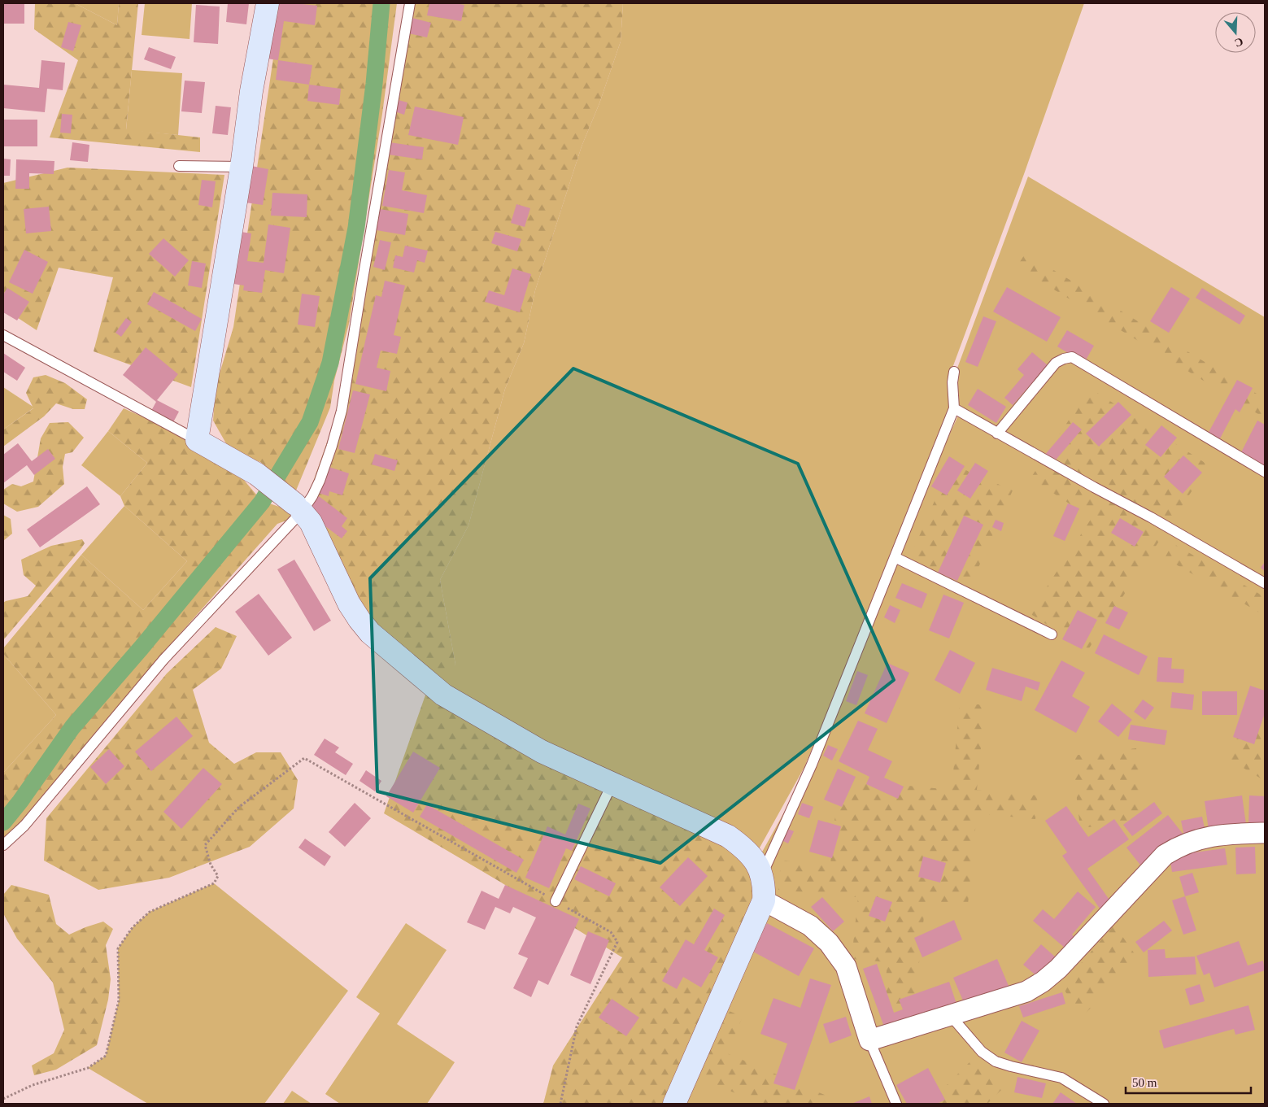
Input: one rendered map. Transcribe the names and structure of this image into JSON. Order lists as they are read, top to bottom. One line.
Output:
{"scale_bar":"50 m","north":"bottom"}
